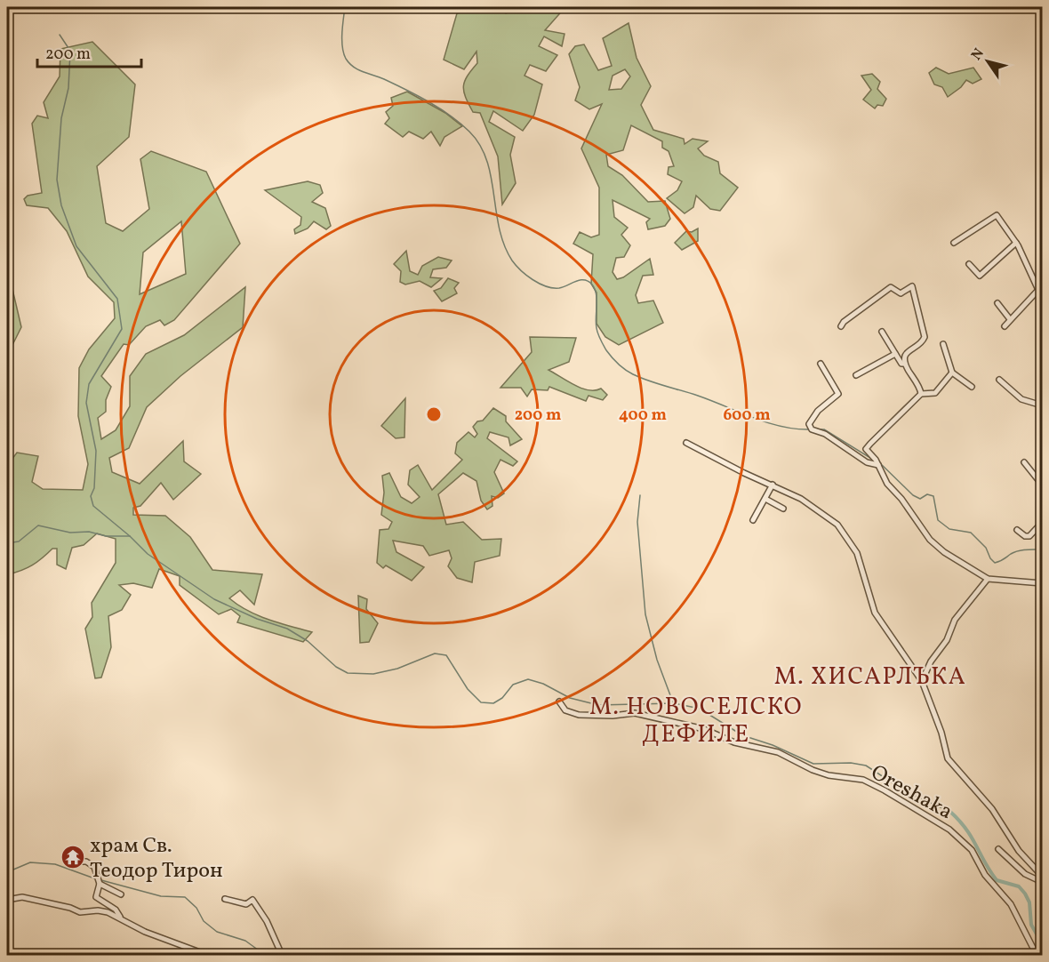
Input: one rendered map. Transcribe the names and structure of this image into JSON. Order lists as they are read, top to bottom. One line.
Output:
{"streets":{"street":["Oreshaka"]},"districts":["М. ХИСАРЛЪКА","М. НОВОСЕЛСКО ДЕФИЛЕ"],"places":{"temple":["храм Св. Теодор Тирон"]},"scale_bar":"200 m","north":"top left","rings":["200 m","400 m","600 m"]}
